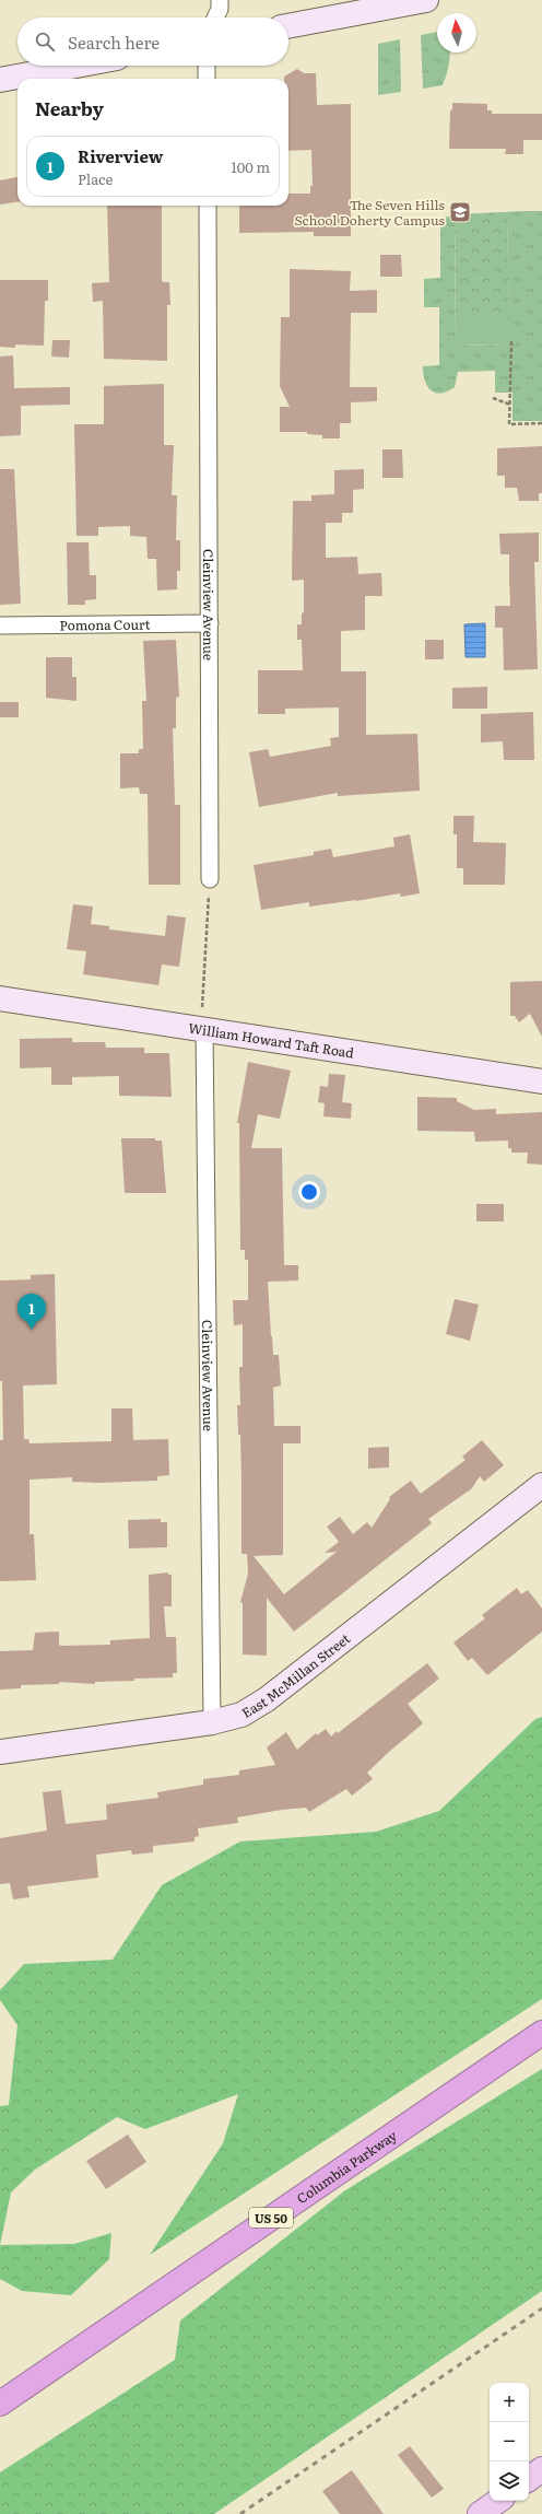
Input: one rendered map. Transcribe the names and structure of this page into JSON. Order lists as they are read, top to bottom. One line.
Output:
{"streets":{"highway":["Columbia Parkway","US 50"],"street":["Cleinview Avenue","Pomona Court","William Howard Taft Road","East McMillan Street"]},"crossings":[["Cleinview Avenue","Pomona Court"],["Cleinview Avenue","William Howard Taft Road"],["Cleinview Avenue","East McMillan Street"]],"places":{"school or university":["The Seven Hills School Doherty Campus"]},"north":"top","page":{"search":"Search here","heading":"Nearby","list":[{"mark":"1","name":"Riverview","note":"Place","value":"100 m"}],"pins":"1","map_buttons":["+","−"]}}
